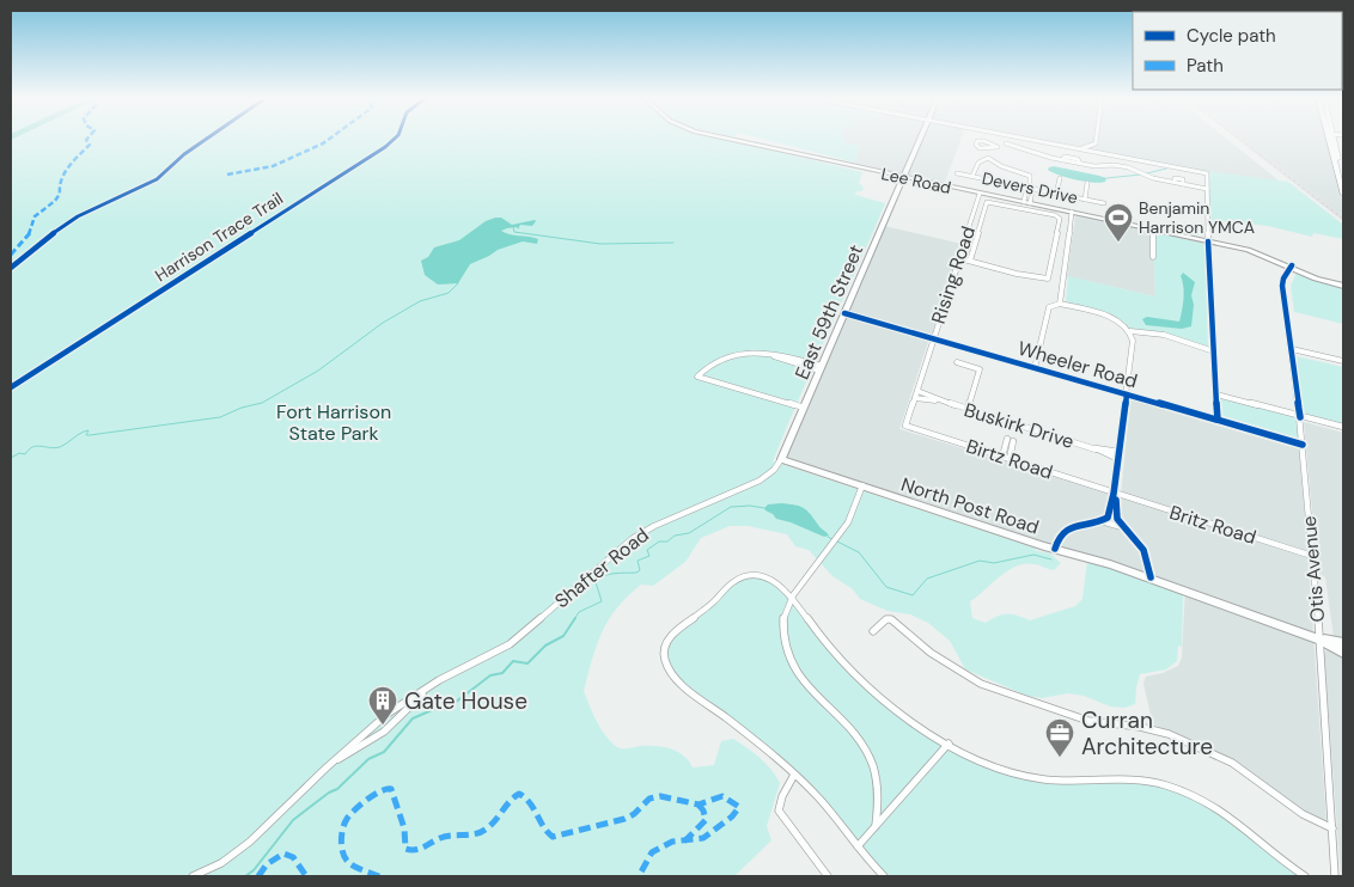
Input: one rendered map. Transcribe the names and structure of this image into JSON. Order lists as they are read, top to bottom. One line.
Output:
{"streets":{"street":["Lee Road","Devers Drive","Rising Road","East 59th Street","Wheeler Road","Buskirk Drive","Birtz Road","North Post Road","Britz Road","Shafter Road","Otis Avenue"],"cycle path":["Harrison Trace Trail"]},"crossings":[["Lee Road","Rising Road"],["Lee Road","East 59th Street"],["Lee Road","Otis Avenue"],["Rising Road","Wheeler Road"],["Rising Road","Buskirk Drive"],["Rising Road","Birtz Road"],["East 59th Street","Wheeler Road"],["East 59th Street","North Post Road"],["East 59th Street","Shafter Road"],["Wheeler Road","Otis Avenue"],["Birtz Road","Britz Road"],["North Post Road","Shafter Road"],["North Post Road","Otis Avenue"],["Britz Road","Otis Avenue"]],"parks":["Fort Harrison State Park"],"places":{"sports":["Benjamin Harrison YMCA"],"building":["Gate House"],"office":["Curran Architecture"]},"legend":["Cycle path","Path"]}
